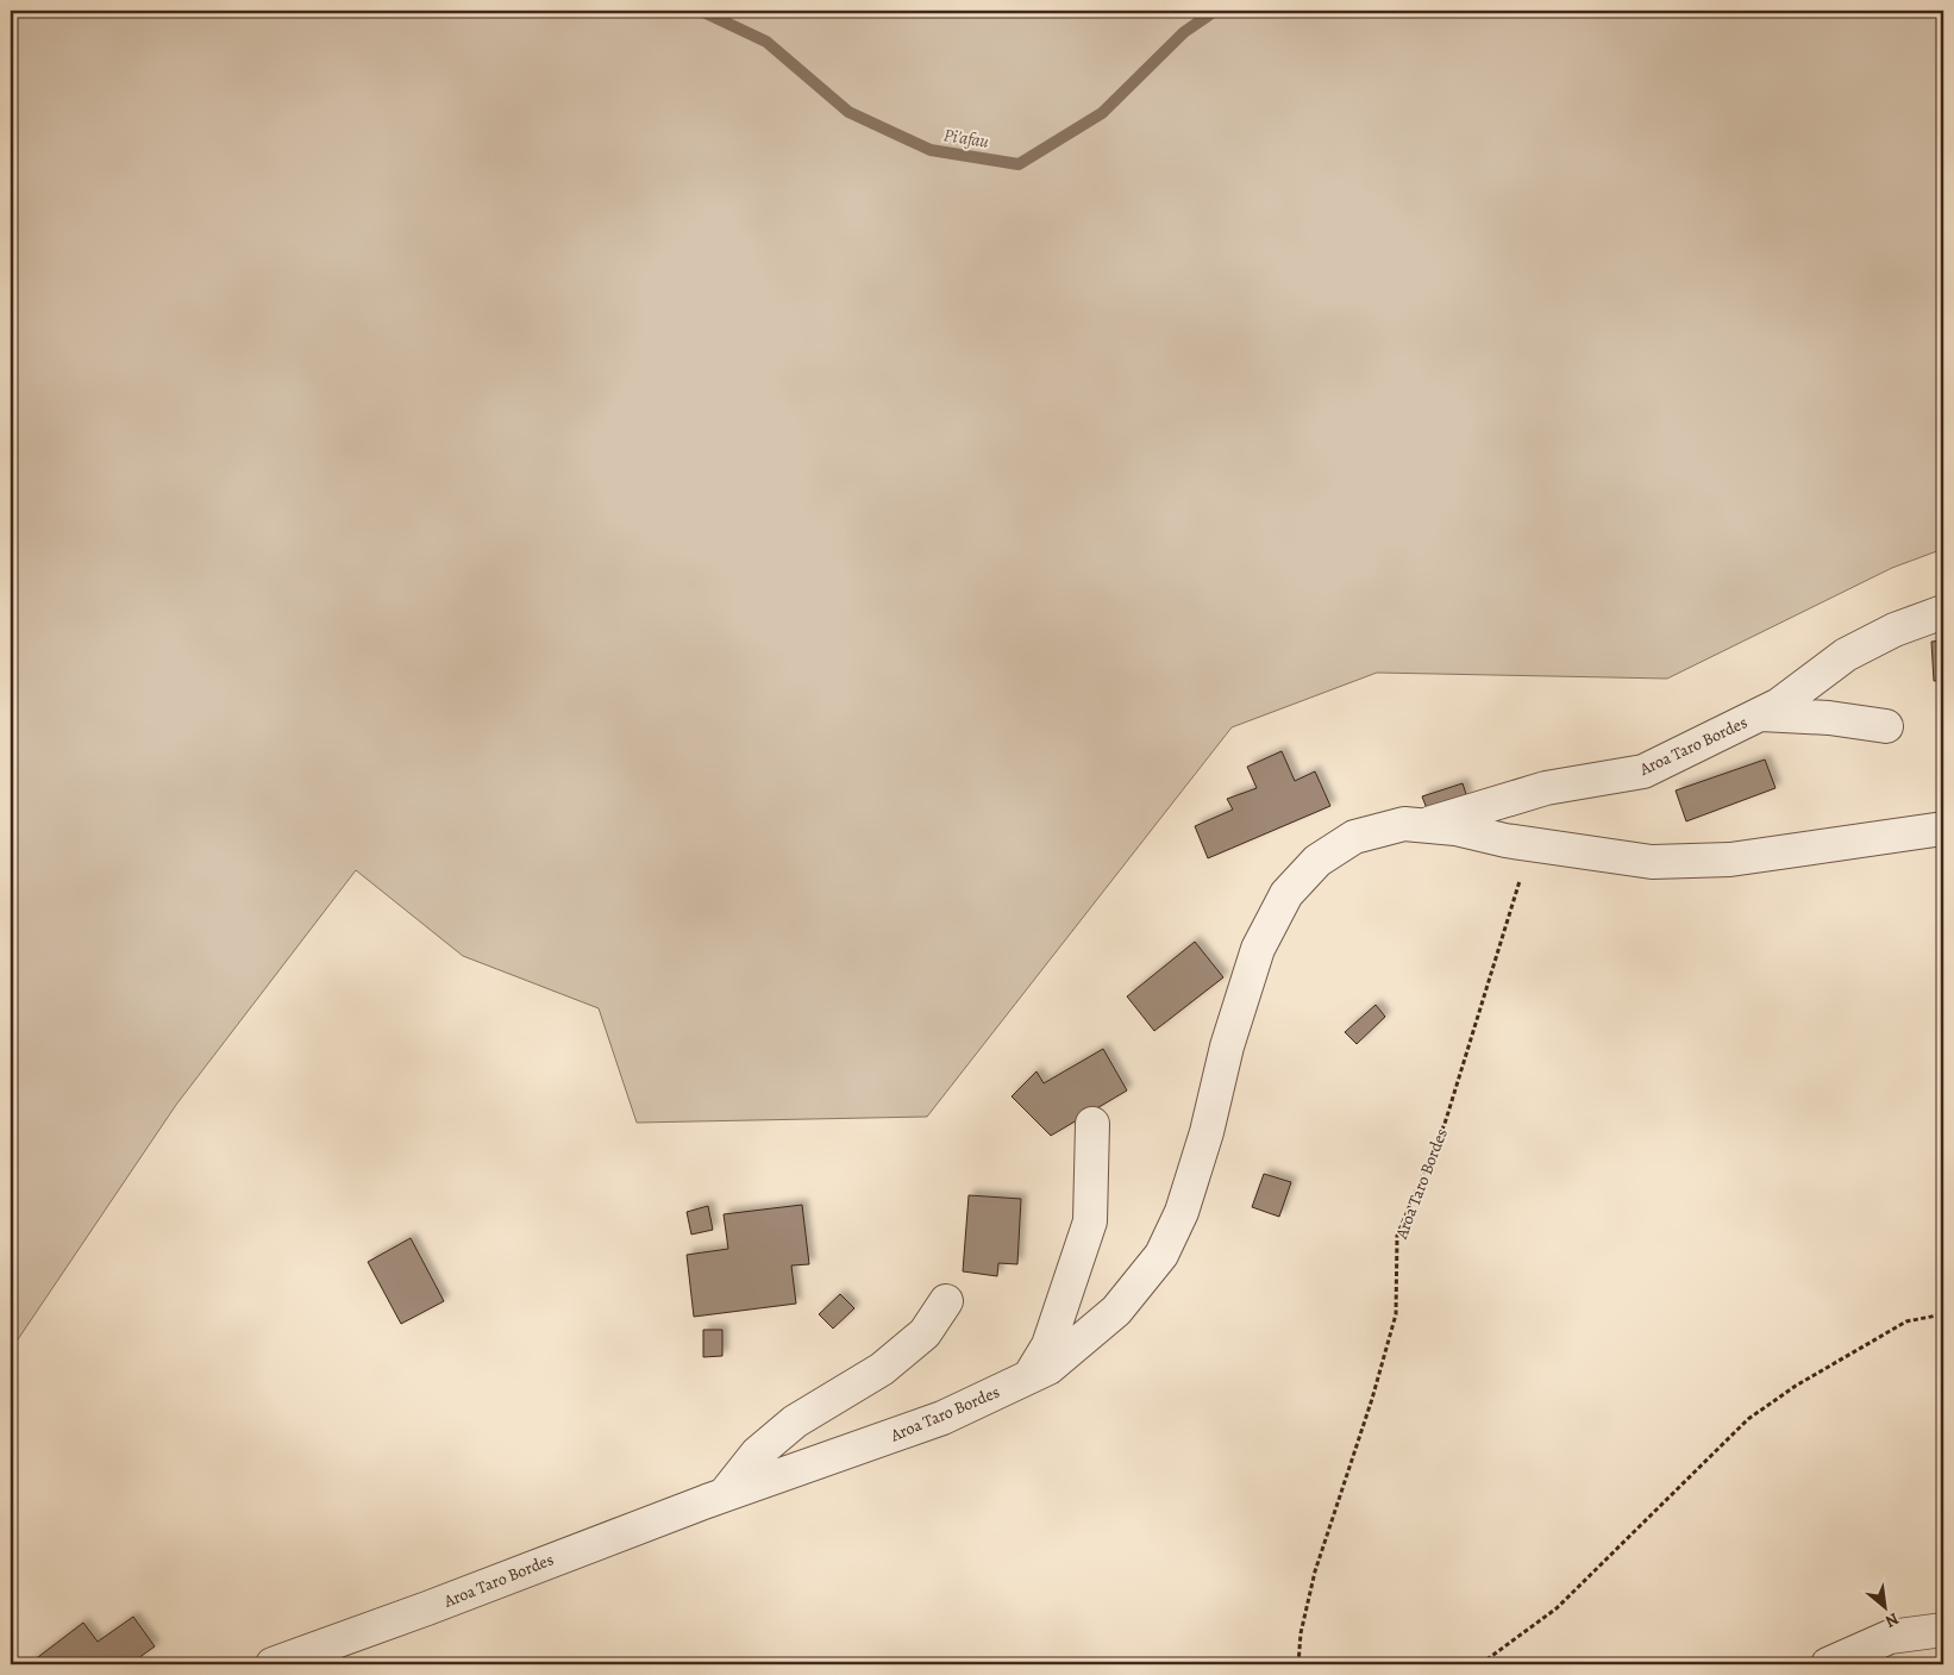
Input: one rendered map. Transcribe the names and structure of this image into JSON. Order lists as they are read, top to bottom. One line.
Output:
{"streets":{"street":["Aroa Taro Bordes"]},"water":["Pi'afau"],"north":"bottom right"}
